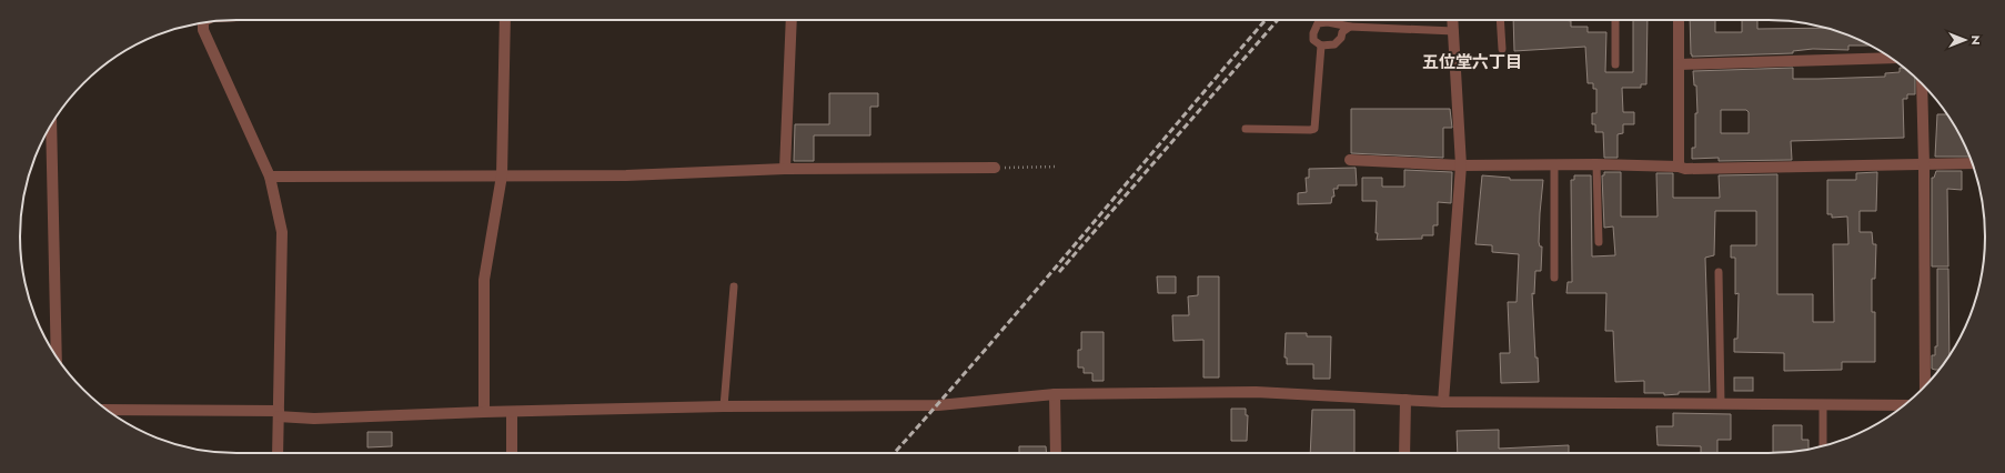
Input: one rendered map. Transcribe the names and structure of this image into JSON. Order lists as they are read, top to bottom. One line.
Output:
{"districts":["五位堂六丁目"],"north":"right"}
